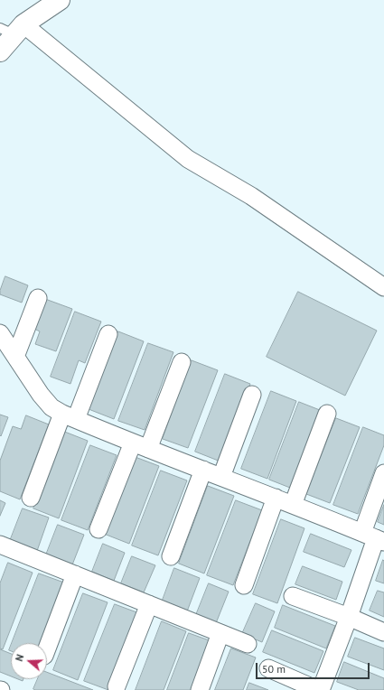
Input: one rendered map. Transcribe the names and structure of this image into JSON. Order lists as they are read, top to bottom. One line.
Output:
{"scale_bar":"50 m","north":"left"}
